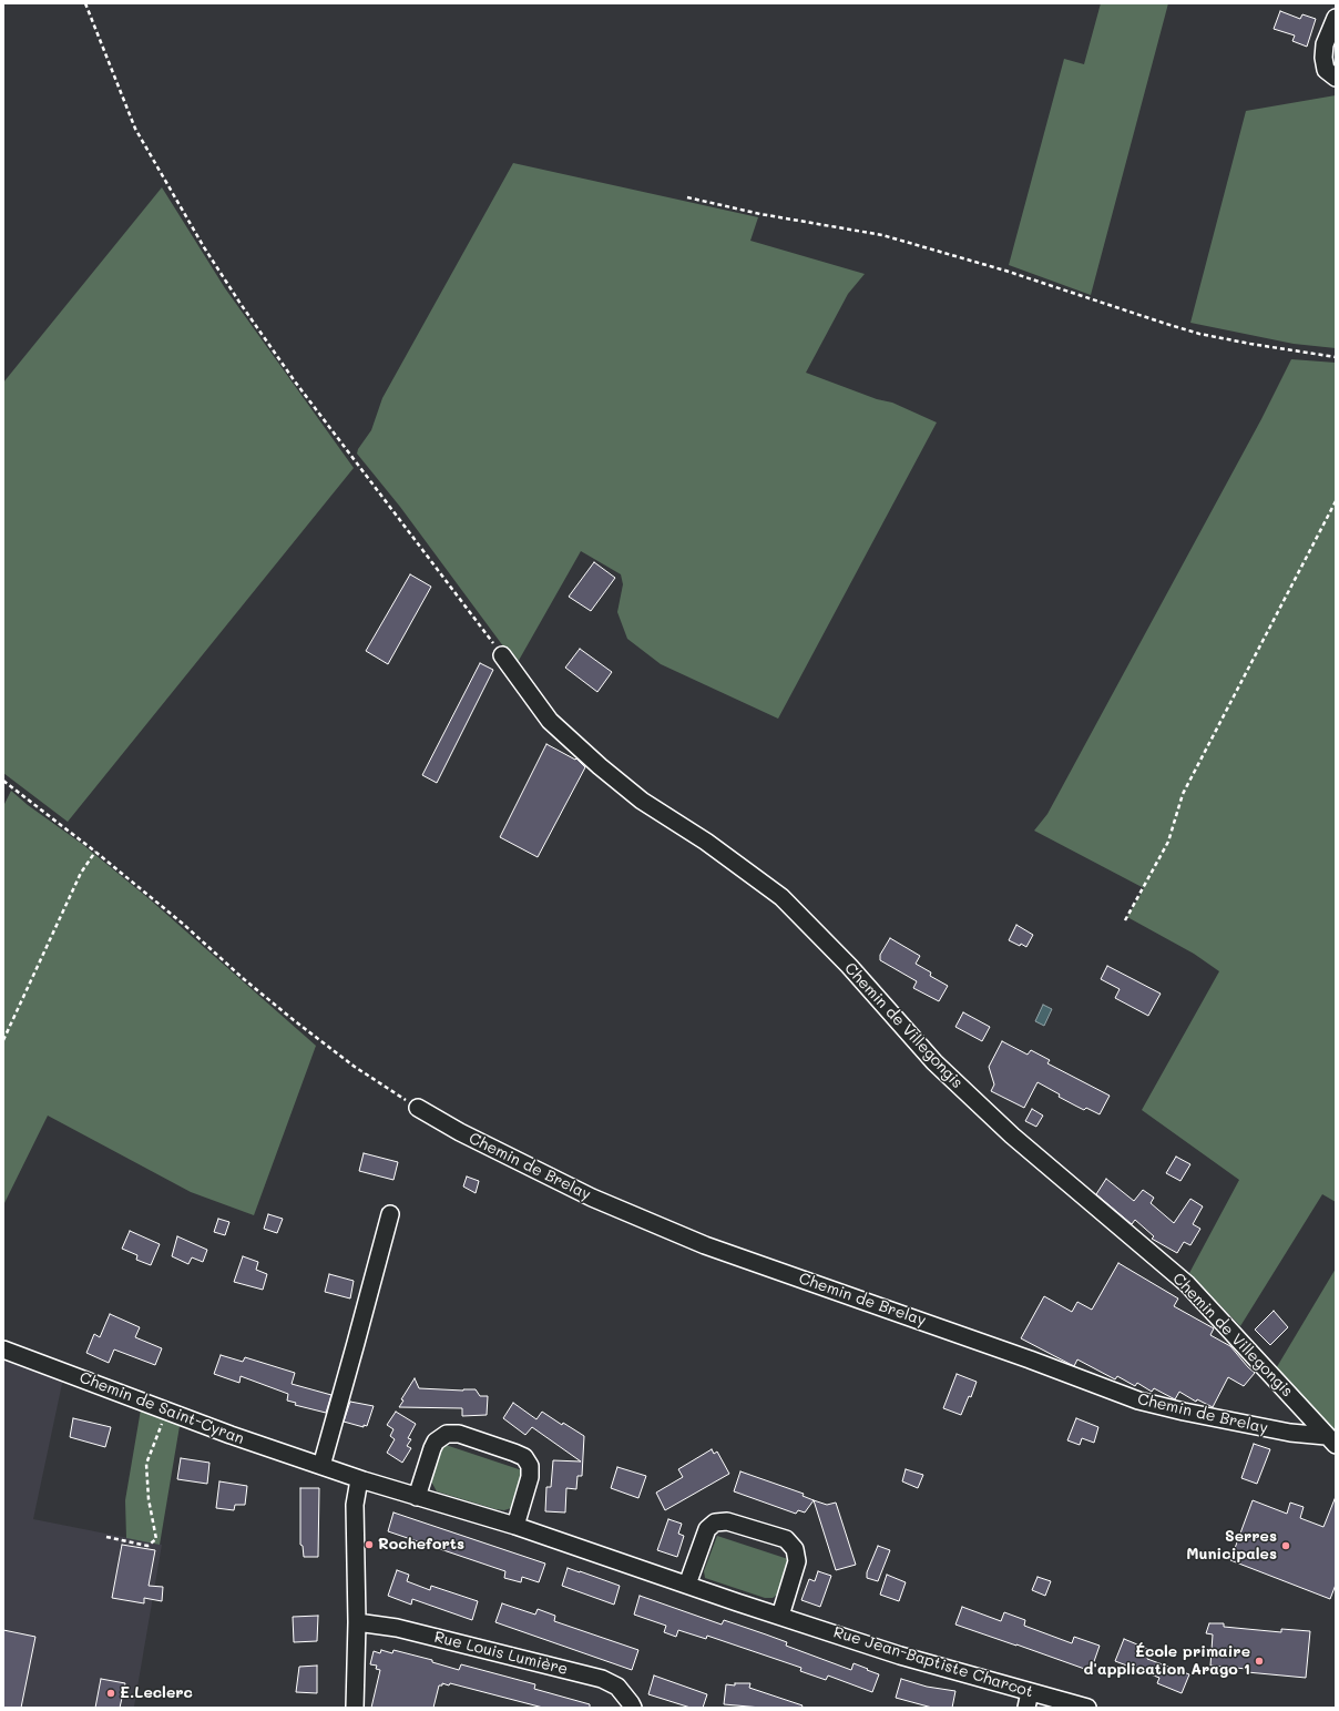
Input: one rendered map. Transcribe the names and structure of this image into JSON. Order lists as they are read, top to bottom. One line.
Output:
{"streets":{"street":["Chemin de Villegongis","Chemin de Brelay","Chemin de Saint-Cyran","Rue Louis Lumière","Rue Jean-Baptiste Charcot"]},"crossings":[["Chemin de Villegongis","Chemin de Brelay"],["Chemin de Saint-Cyran","Rue Jean-Baptiste Charcot"]],"places":["Rocheforts","Serres Municipales","École primaire d'application Arago 1","E.Leclerc"]}
